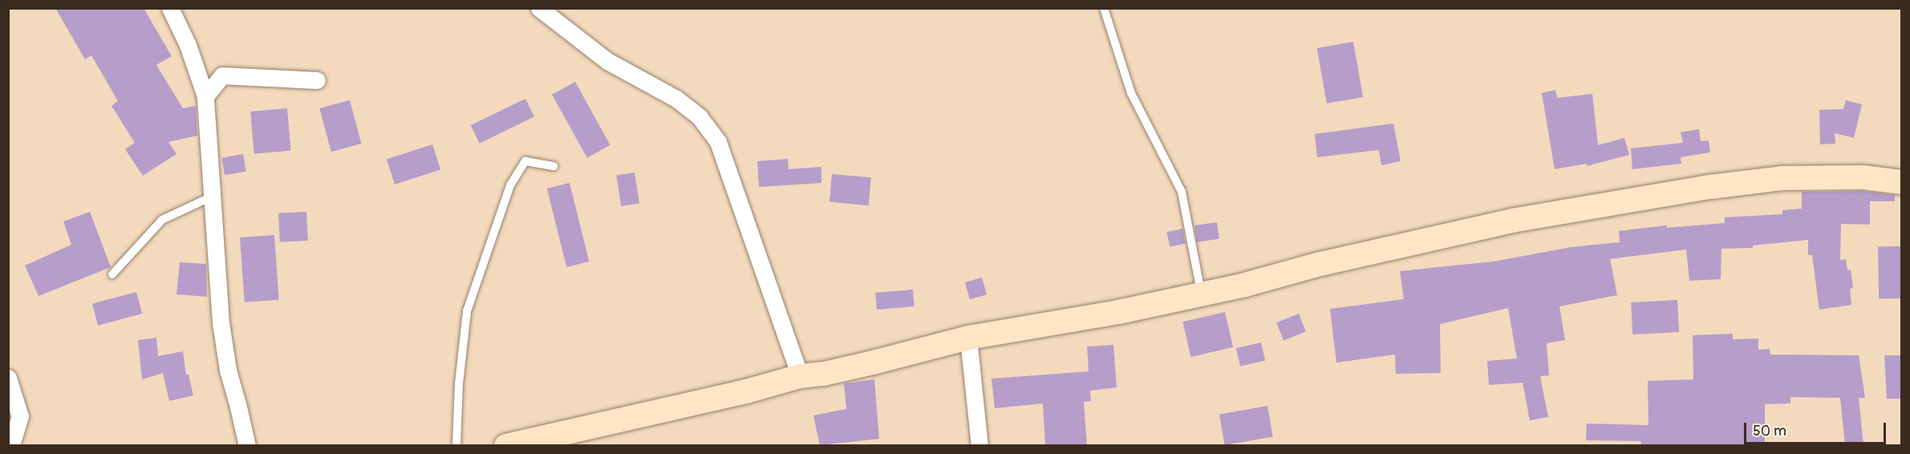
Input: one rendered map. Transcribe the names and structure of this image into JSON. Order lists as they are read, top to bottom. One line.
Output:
{"scale_bar":"50 m"}
